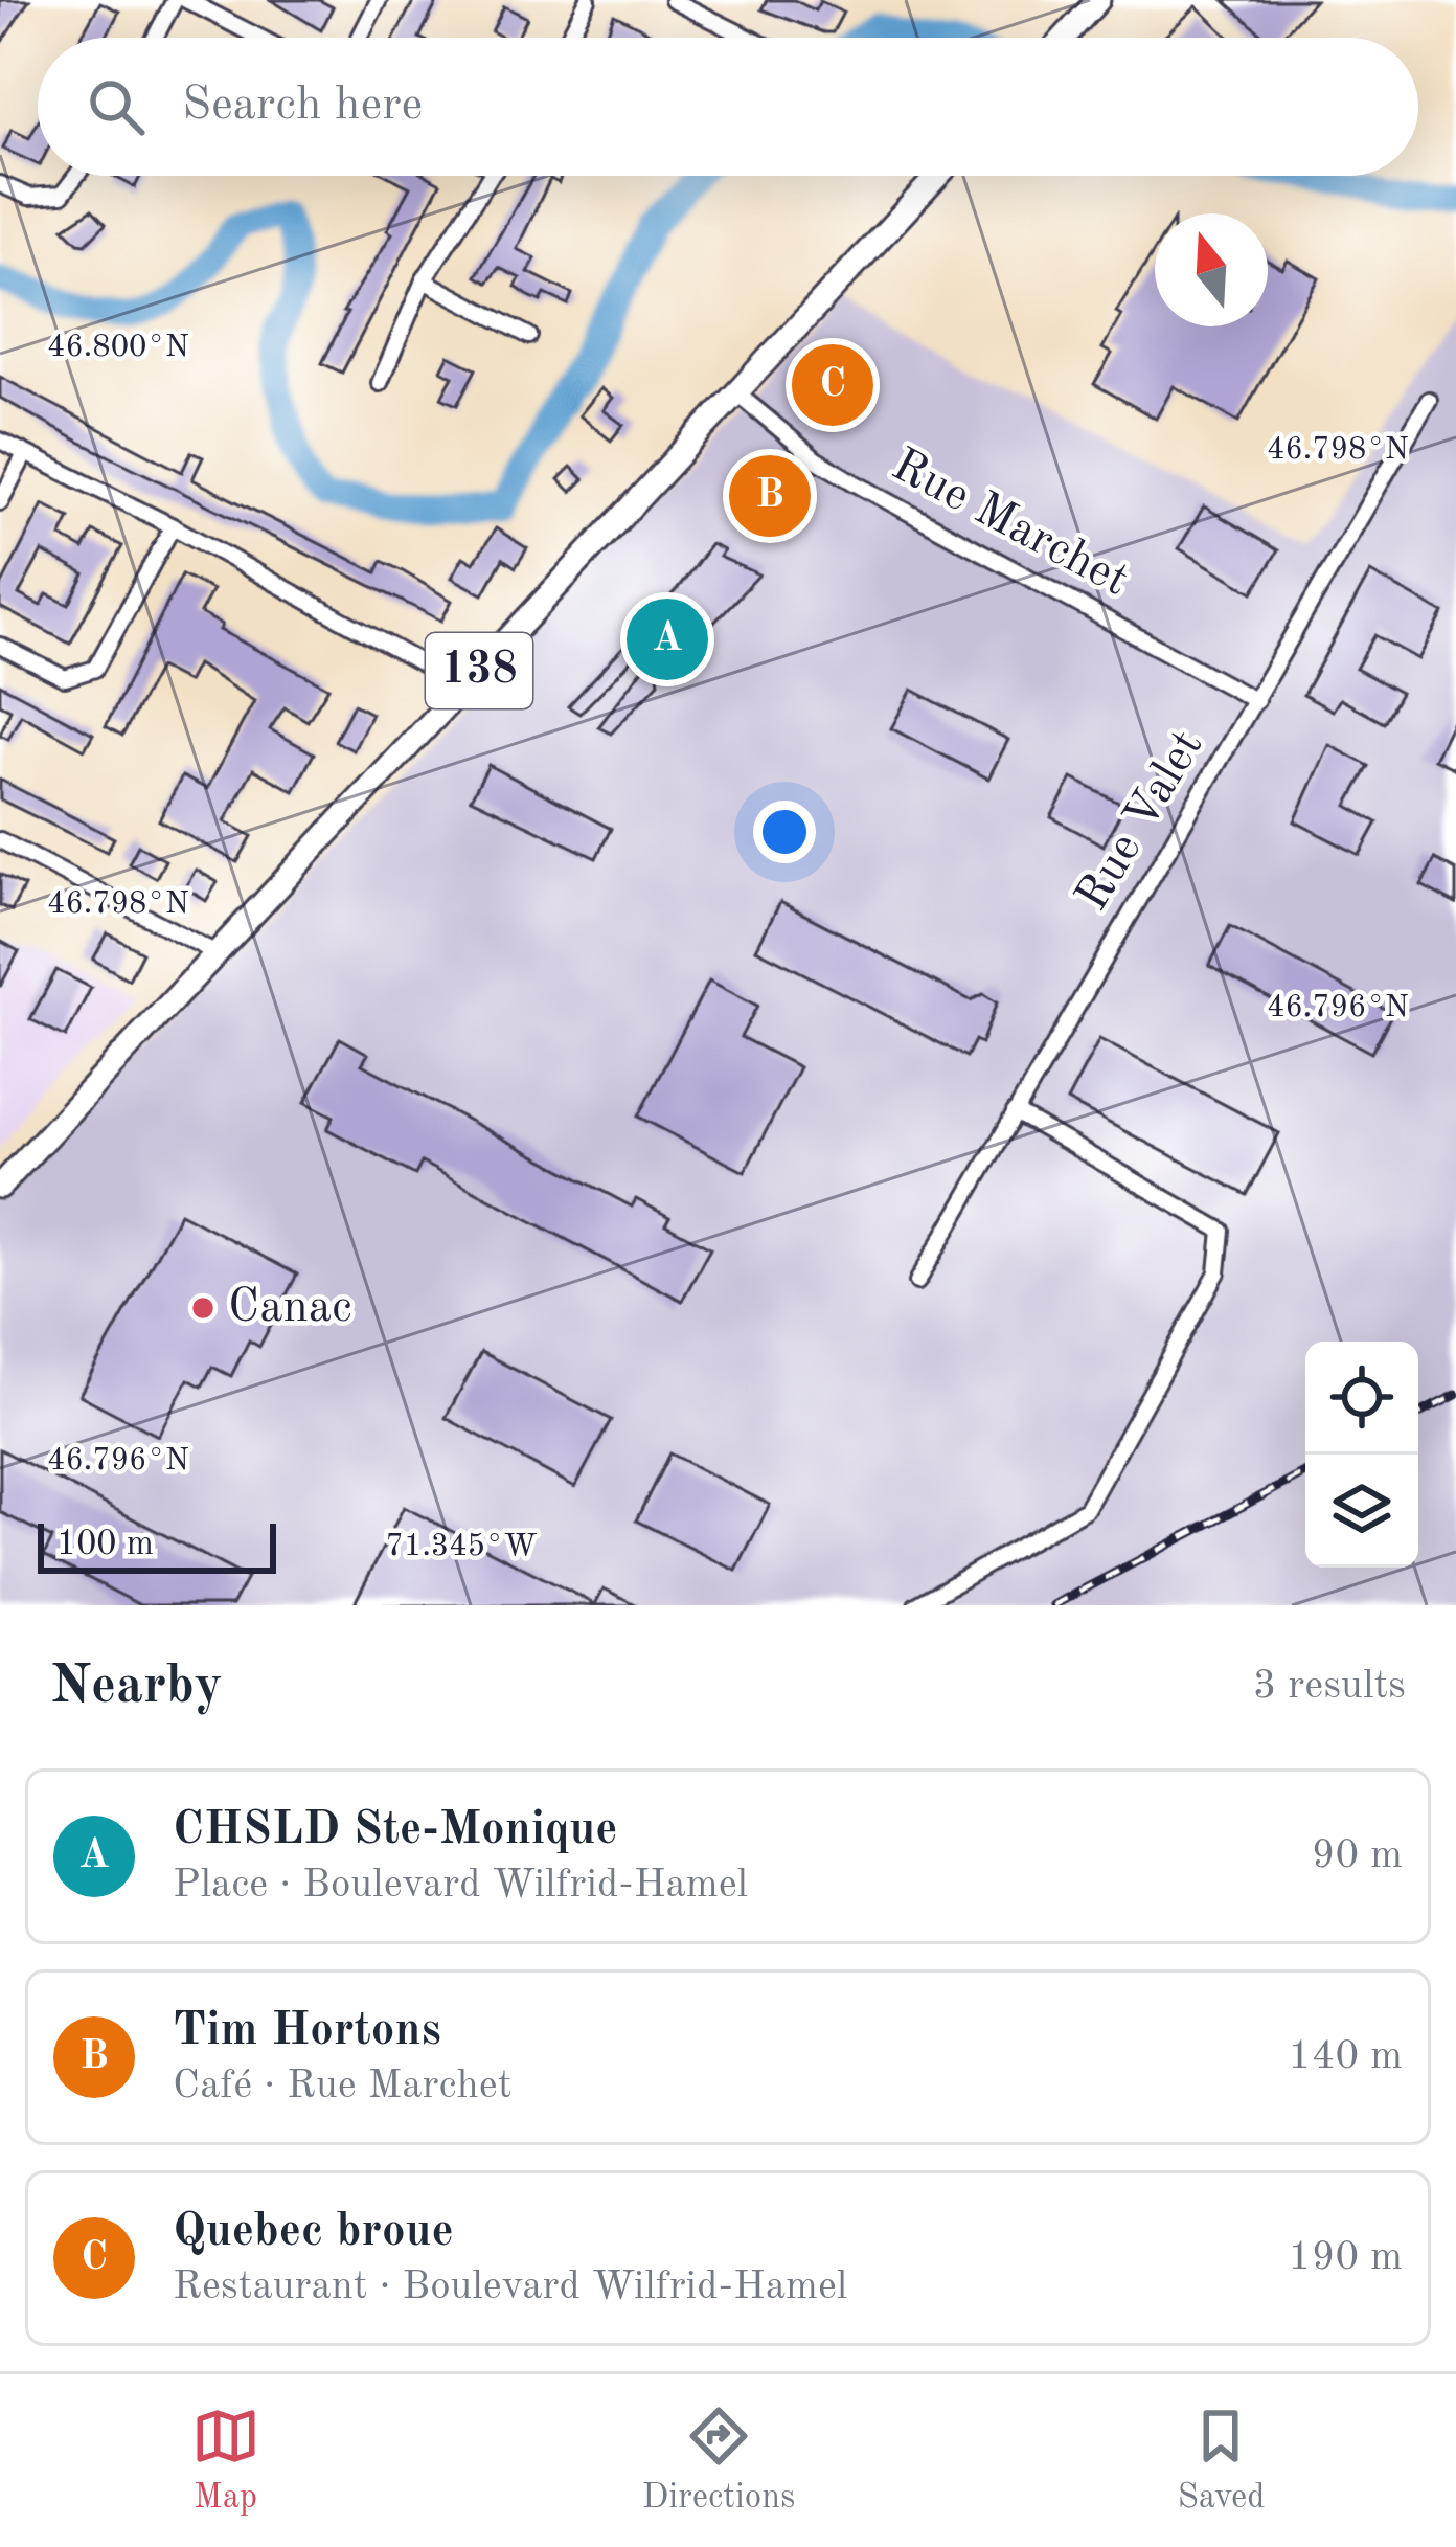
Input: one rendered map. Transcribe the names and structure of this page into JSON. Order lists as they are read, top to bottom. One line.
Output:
{"streets":{"main road":["138"],"street":["Rue Marchet","Rue Valet"]},"crossings":[["Rue Marchet","138"],["Rue Marchet","Rue Valet"]],"places":["Canac"],"scale_bar":"100 m","north":"top","page":{"search":"Search here","pins":["C","B","A"],"scale":"100 m","heading":["Nearby","3 results"],"list":[{"mark":"A","name":"CHSLD Ste-Monique","note":"Place · Boulevard Wilfrid-Hamel","value":"90 m"},{"mark":"B","name":"Tim Hortons","note":"Café · Rue Marchet","value":"140 m"},{"mark":"C","name":"Quebec broue","note":"Restaurant · Boulevard Wilfrid-Hamel","value":"190 m"}],"nav":["Map","Directions","Saved"]},"coordinates":["46.800°N","46.798°N","46.796°N","71.345°W"]}
